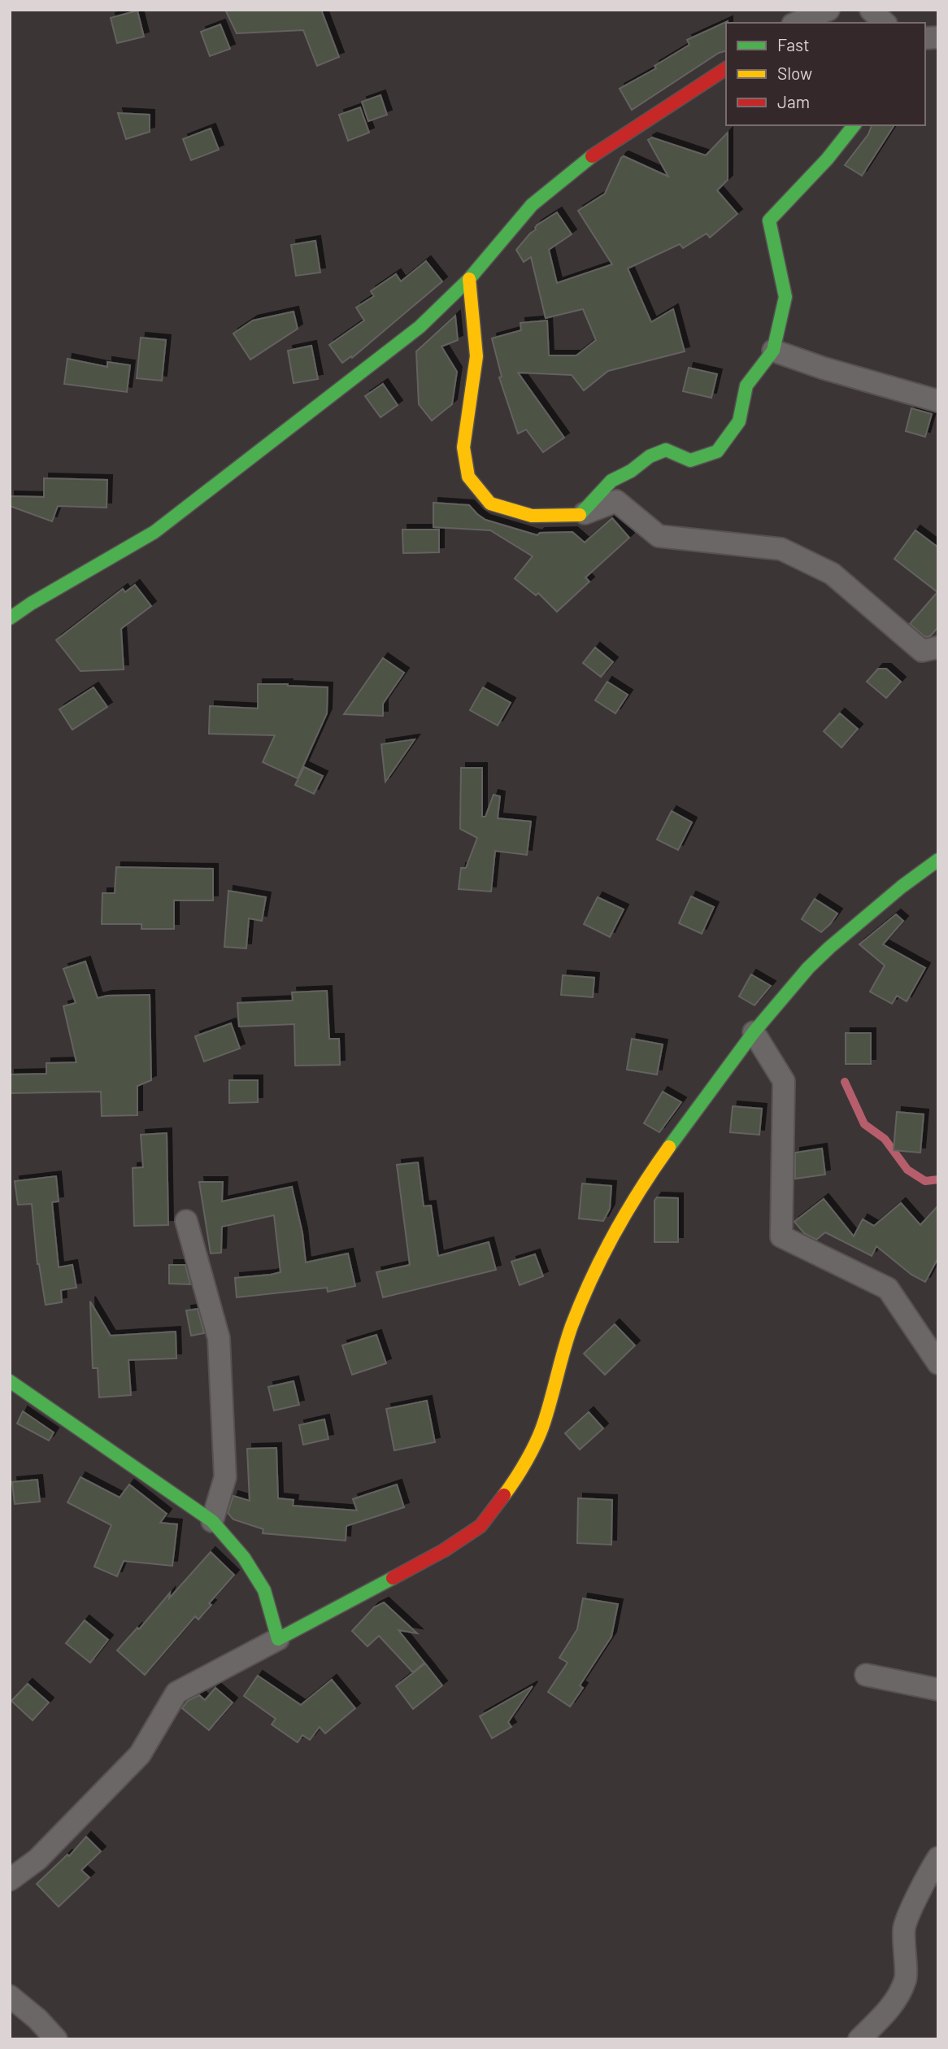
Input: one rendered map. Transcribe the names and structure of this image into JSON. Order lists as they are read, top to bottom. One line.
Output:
{"legend":["Fast","Slow","Jam"]}
